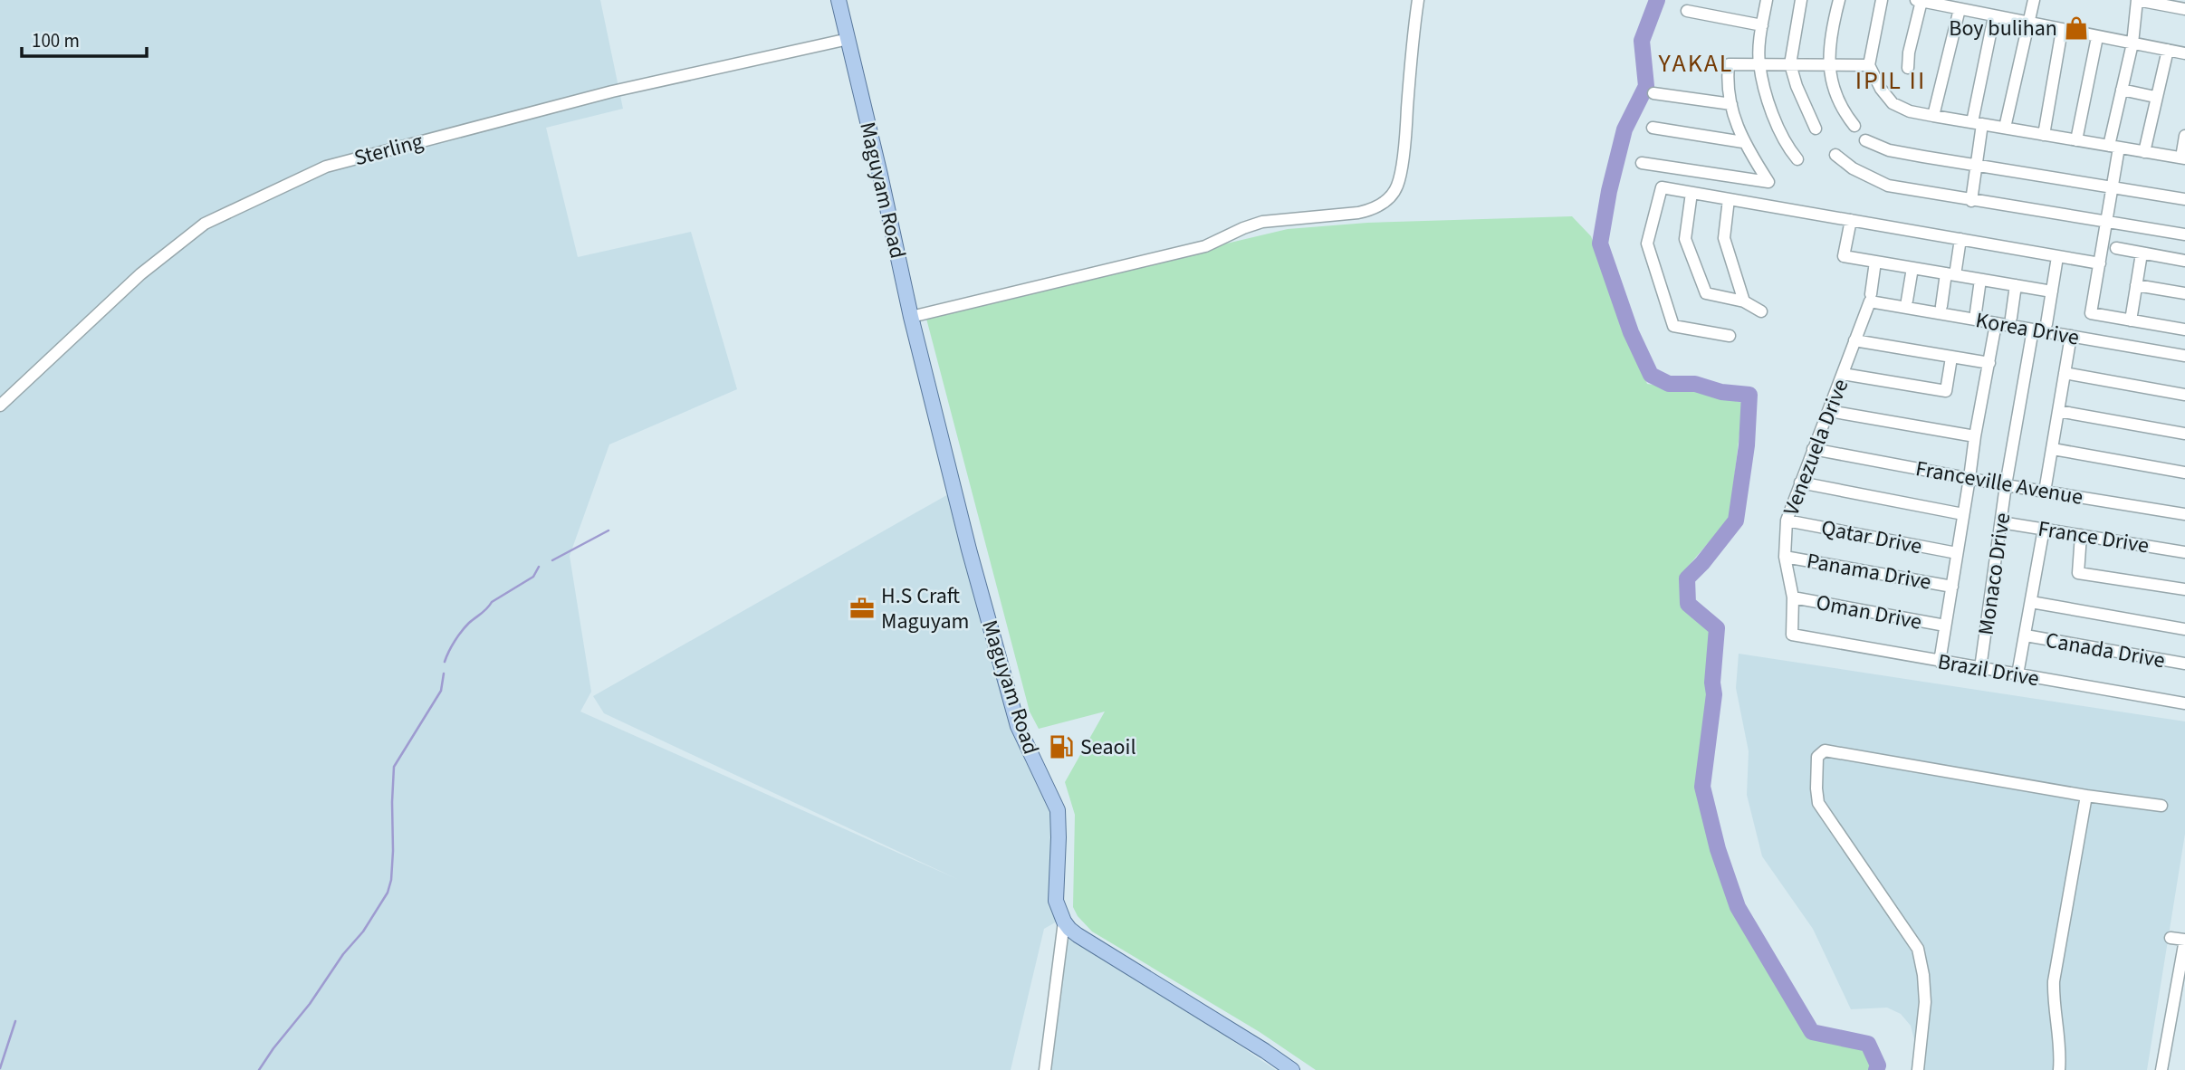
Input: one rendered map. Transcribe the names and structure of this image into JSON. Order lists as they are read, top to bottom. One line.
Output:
{"streets":{"main road":["Maguyam Road"],"street":["Sterling","Korea Drive","Venezuela Drive","Franceville Avenue","Qatar Drive","France Drive","Panama Drive","Monaco Drive","Oman Drive","Canada Drive","Brazil Drive"]},"crossings":[["Sterling","Maguyam Road"],["Korea Drive","Venezuela Drive"],["Korea Drive","Monaco Drive"],["Venezuela Drive","Franceville Avenue"],["Venezuela Drive","Qatar Drive"],["Venezuela Drive","Panama Drive"],["Venezuela Drive","Oman Drive"],["Venezuela Drive","Brazil Drive"],["Franceville Avenue","Monaco Drive"],["France Drive","Monaco Drive"],["Monaco Drive","Brazil Drive"]],"districts":["YAKAL","IPIL II"],"places":{"shop":["Boy bulihan"],"office":["H.S Craft Maguyam"],"fuel station":["Seaoil"]},"scale_bar":"100 m"}
